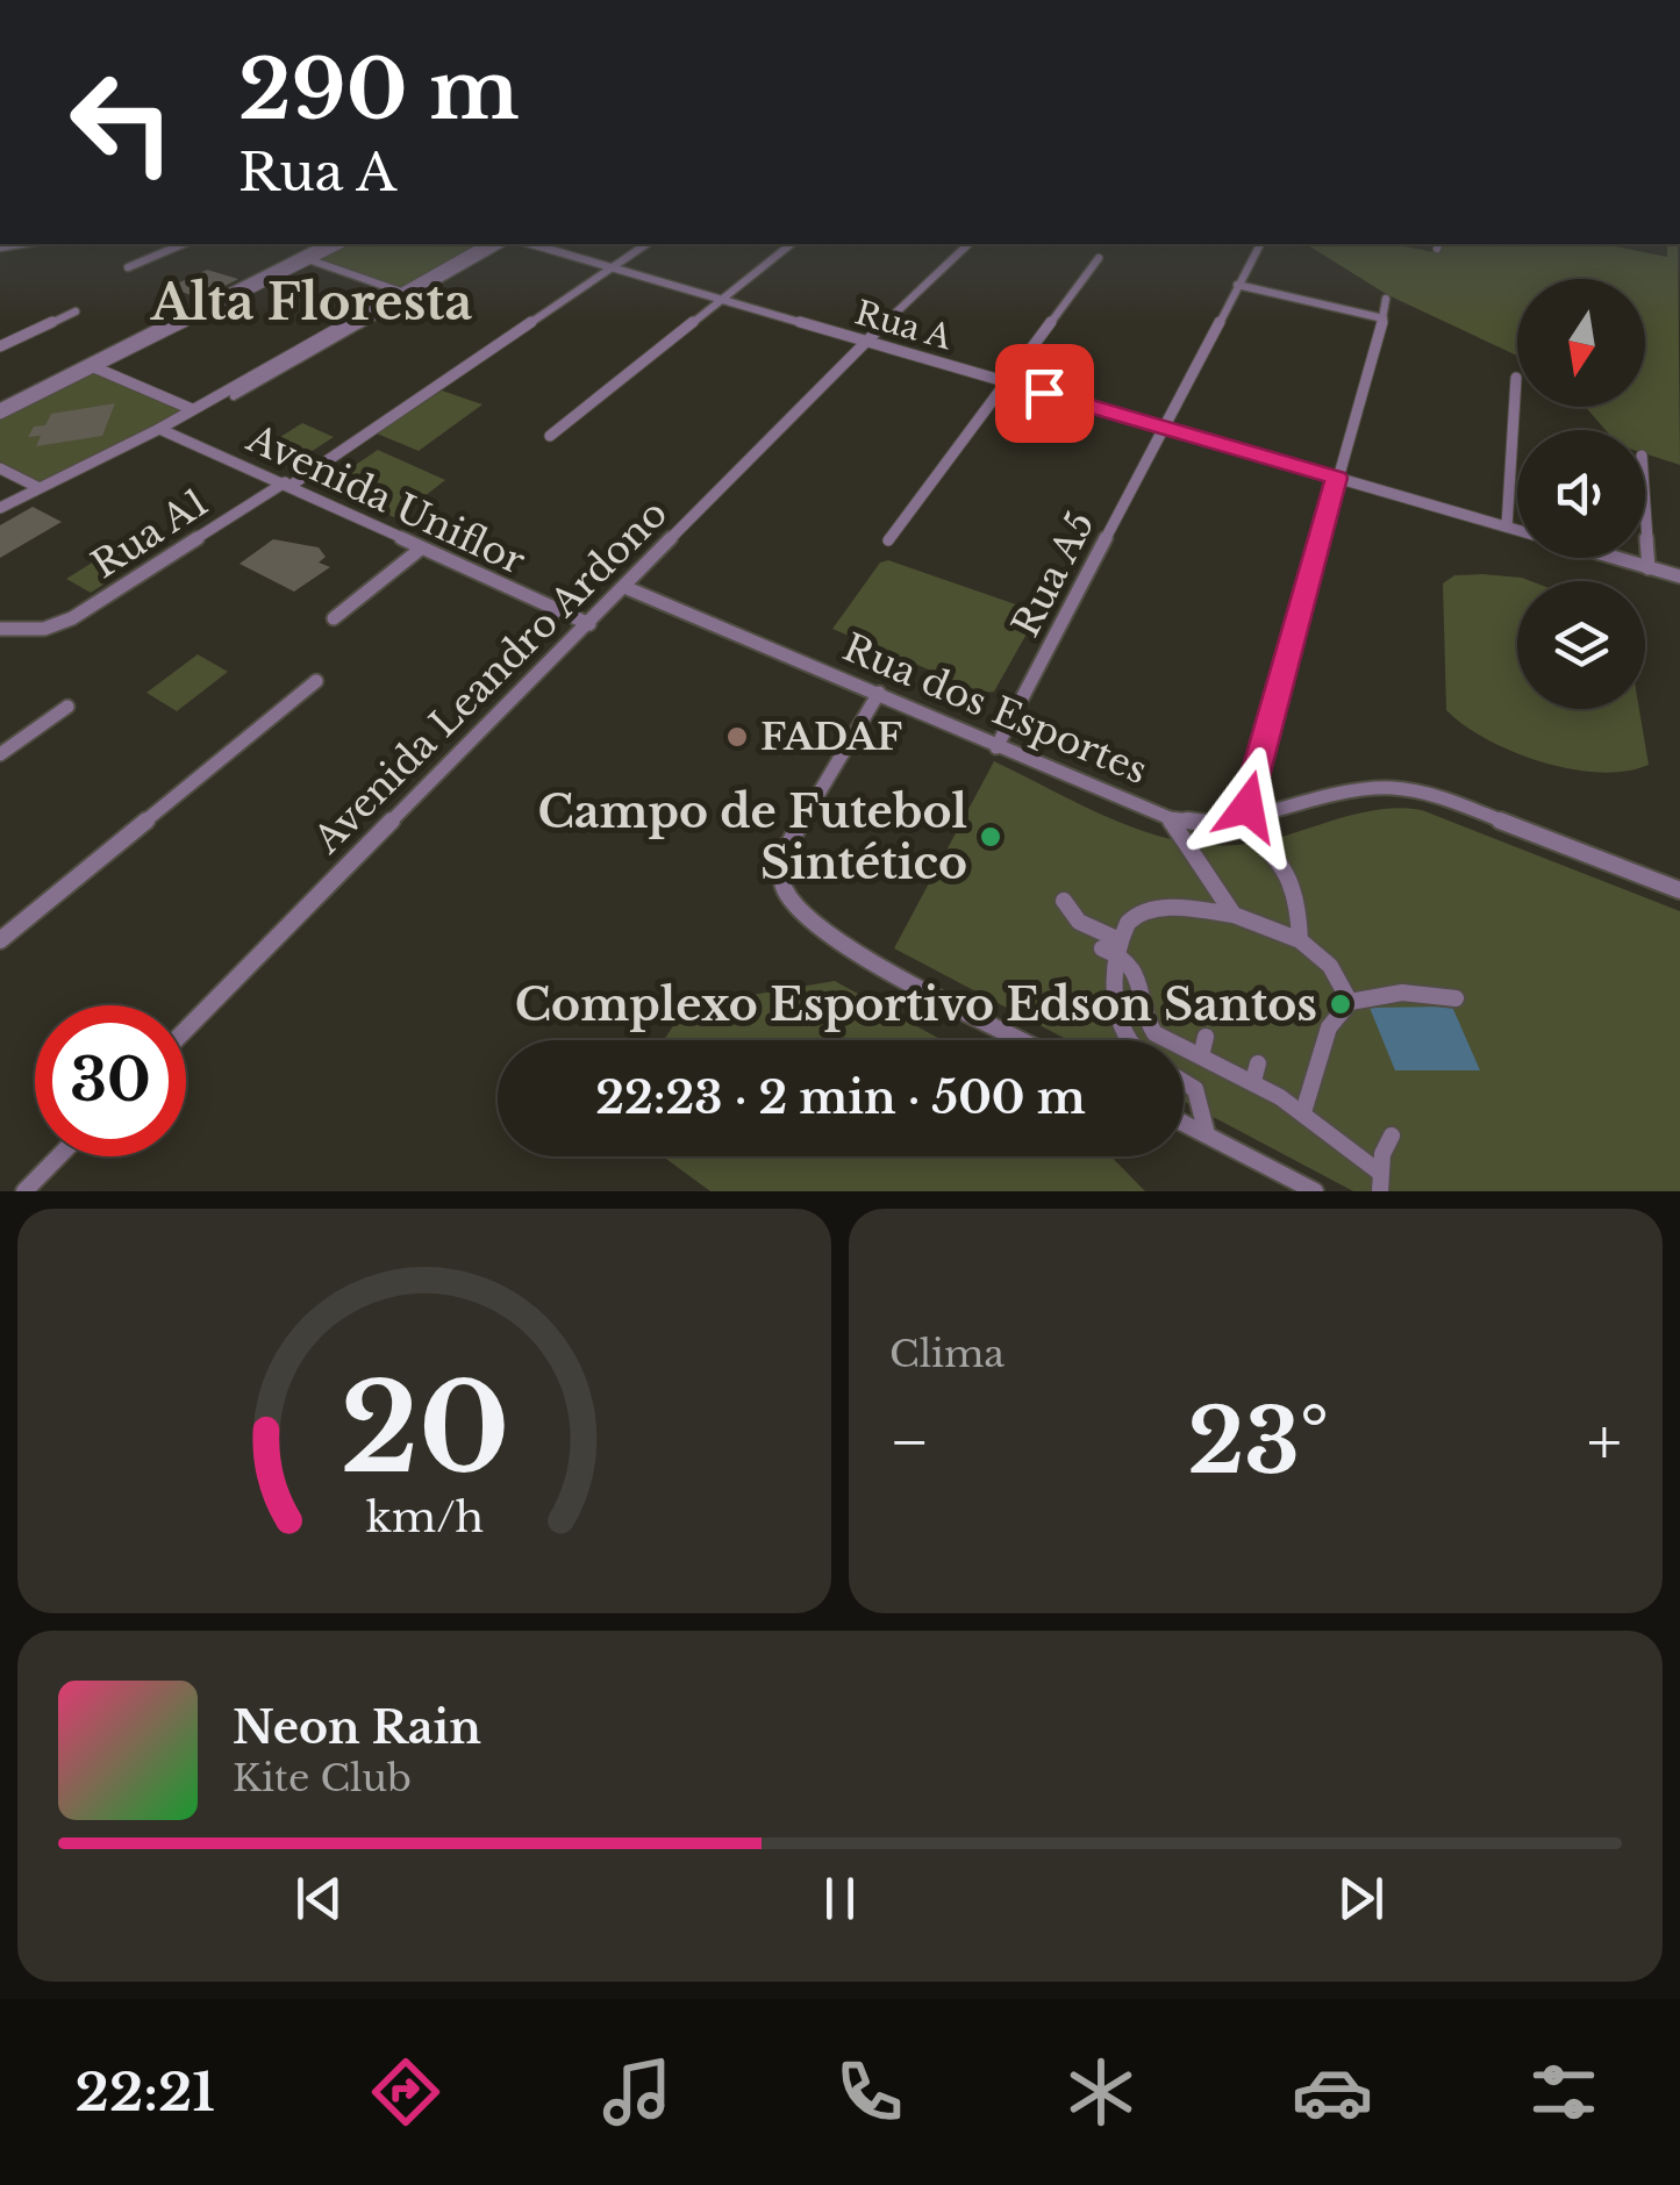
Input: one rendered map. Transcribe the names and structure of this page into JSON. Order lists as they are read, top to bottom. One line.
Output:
{"streets":{"street":["Rua A","Avenida Uniflor","Rua A1","Rua A5","Avenida Leandro Ardono","Rua dos Esportes"]},"crossings":[["Rua A","Rua A1"],["Rua A","Rua A5"],["Rua A","Avenida Leandro Ardono"],["Avenida Uniflor","Rua A1"],["Avenida Uniflor","Avenida Leandro Ardono"],["Rua A5","Rua dos Esportes"],["Avenida Leandro Ardono","Rua dos Esportes"]],"districts":["Alta Floresta"],"places":["FADAF","Campo de Futebol Sintético","Complexo Esportivo Edson Santos"],"north":"bottom","page":{"turn":["290 m","Rua A"],"limit":"30","trip":"22:23 · 2 min · 500 m","tile":"Clima","heat":["−","23°","+"],"song":["Neon Rain","Kite Club"],"tabs":"22:21","gauge":["20","km/h"]}}
